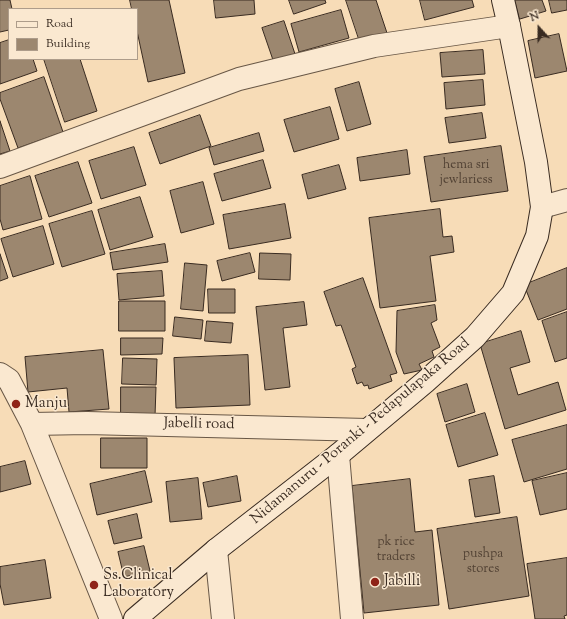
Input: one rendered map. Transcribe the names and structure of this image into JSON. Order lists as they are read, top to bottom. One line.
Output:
{"streets":{"street":["Jabelli road","Nidamanuru - Poranki - Pedapulapaka Road"]},"crossings":[["Jabelli road","Nidamanuru - Poranki - Pedapulapaka Road"]],"places":["Manju","Jabilli","Ss.Clinical Laboratory"],"house_numbers":["hema sri jewlariess","pk rice traders","pushpa stores"],"legend":["Road","Building"],"north":"top"}
